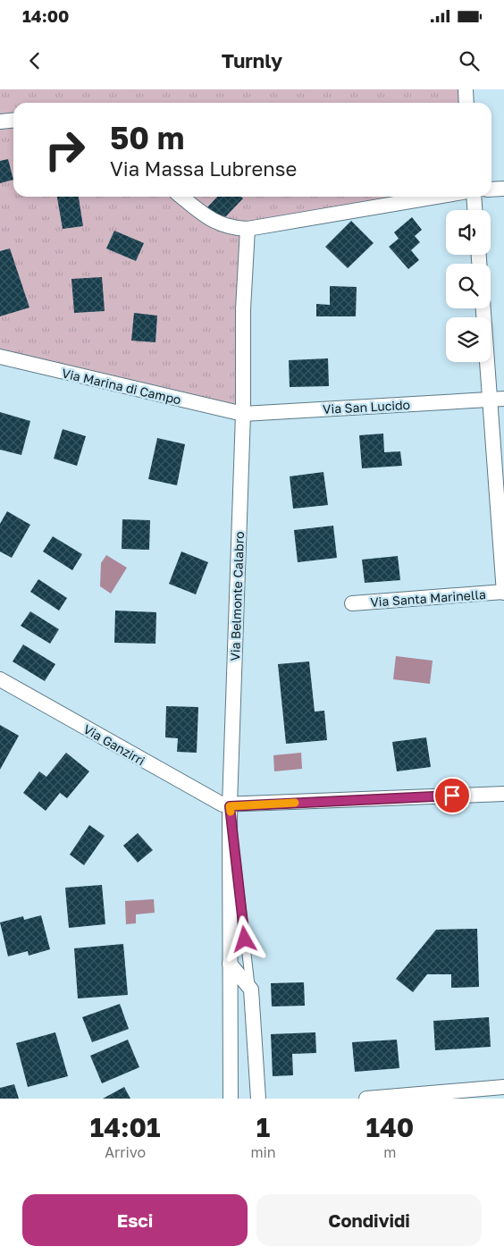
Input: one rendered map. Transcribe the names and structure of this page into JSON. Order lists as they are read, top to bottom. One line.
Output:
{"streets":{"street":["Via Marina di Campo","Via San Lucido","Via Belmonte Calabro","Via Santa Marinella","Via Ganzirri"]},"crossings":[["Via Marina di Campo","Via San Lucido"],["Via Marina di Campo","Via Belmonte Calabro"],["Via San Lucido","Via Belmonte Calabro"],["Via Belmonte Calabro","Via Ganzirri"]],"page":{"status":"14:00","header":"Turnly","turn":["50 m","Via Massa Lubrense"],"eta":["14:01","Arrivo","1","min","140","m"],"buttons":["Esci","Condividi"]}}
